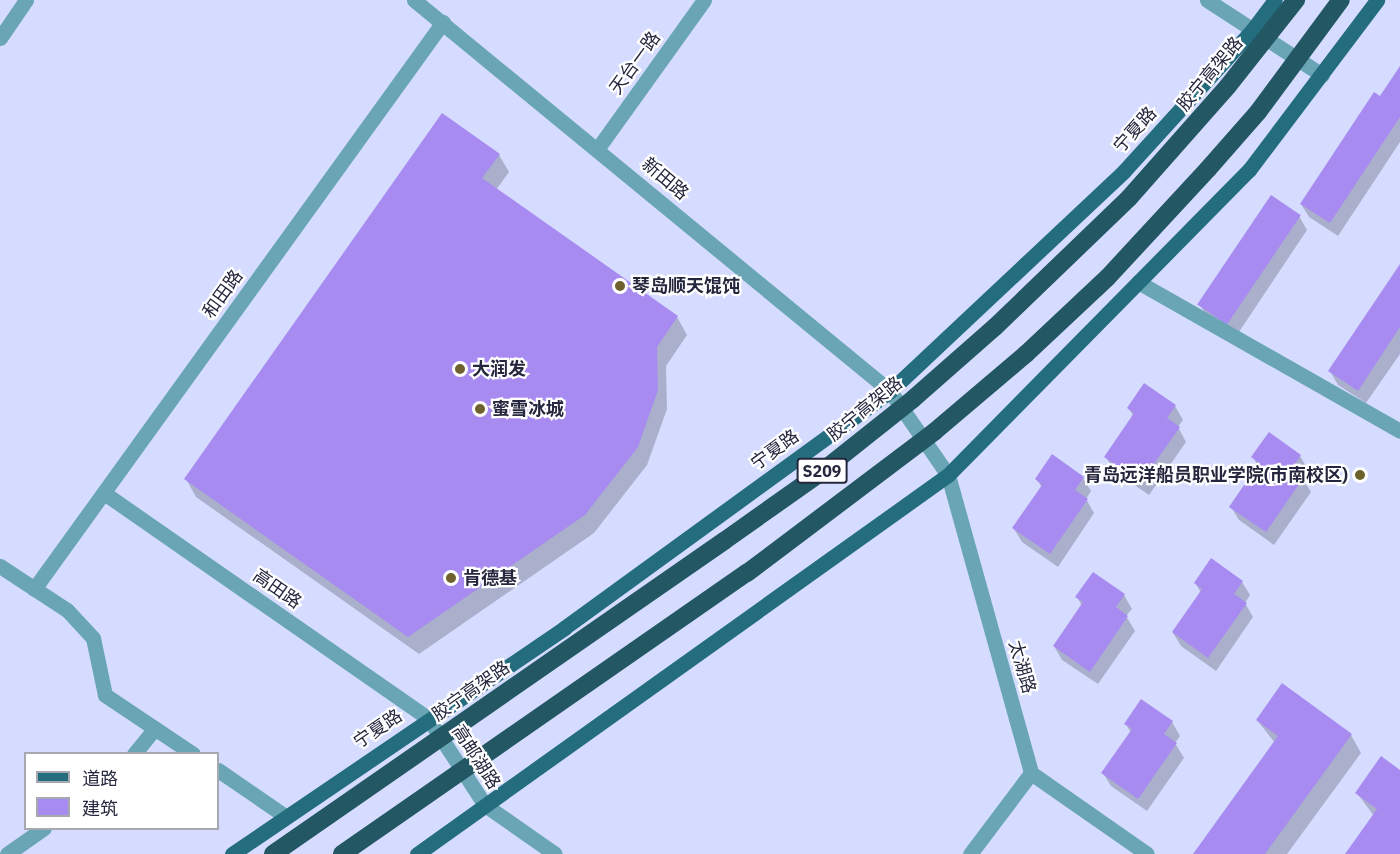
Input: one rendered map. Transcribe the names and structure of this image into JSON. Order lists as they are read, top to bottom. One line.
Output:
{"streets":{"highway":["胶宁高架路","S209"],"main road":["宁夏路"],"street":["天台一路","新田路","和田路","高田路","太湖路","高邮湖路"]},"crossings":[["天台一路","新田路"],["宁夏路","新田路"],["宁夏路","高田路"],["宁夏路","高邮湖路"],["新田路","和田路"],["新田路","太湖路"],["和田路","高田路"],["高田路","高邮湖路"]],"places":["琴岛顺天馄饨","大润发","蜜雪冰城","青岛远洋船员职业学院(市南校区)","肯德基"],"legend":["道路","建筑"]}
